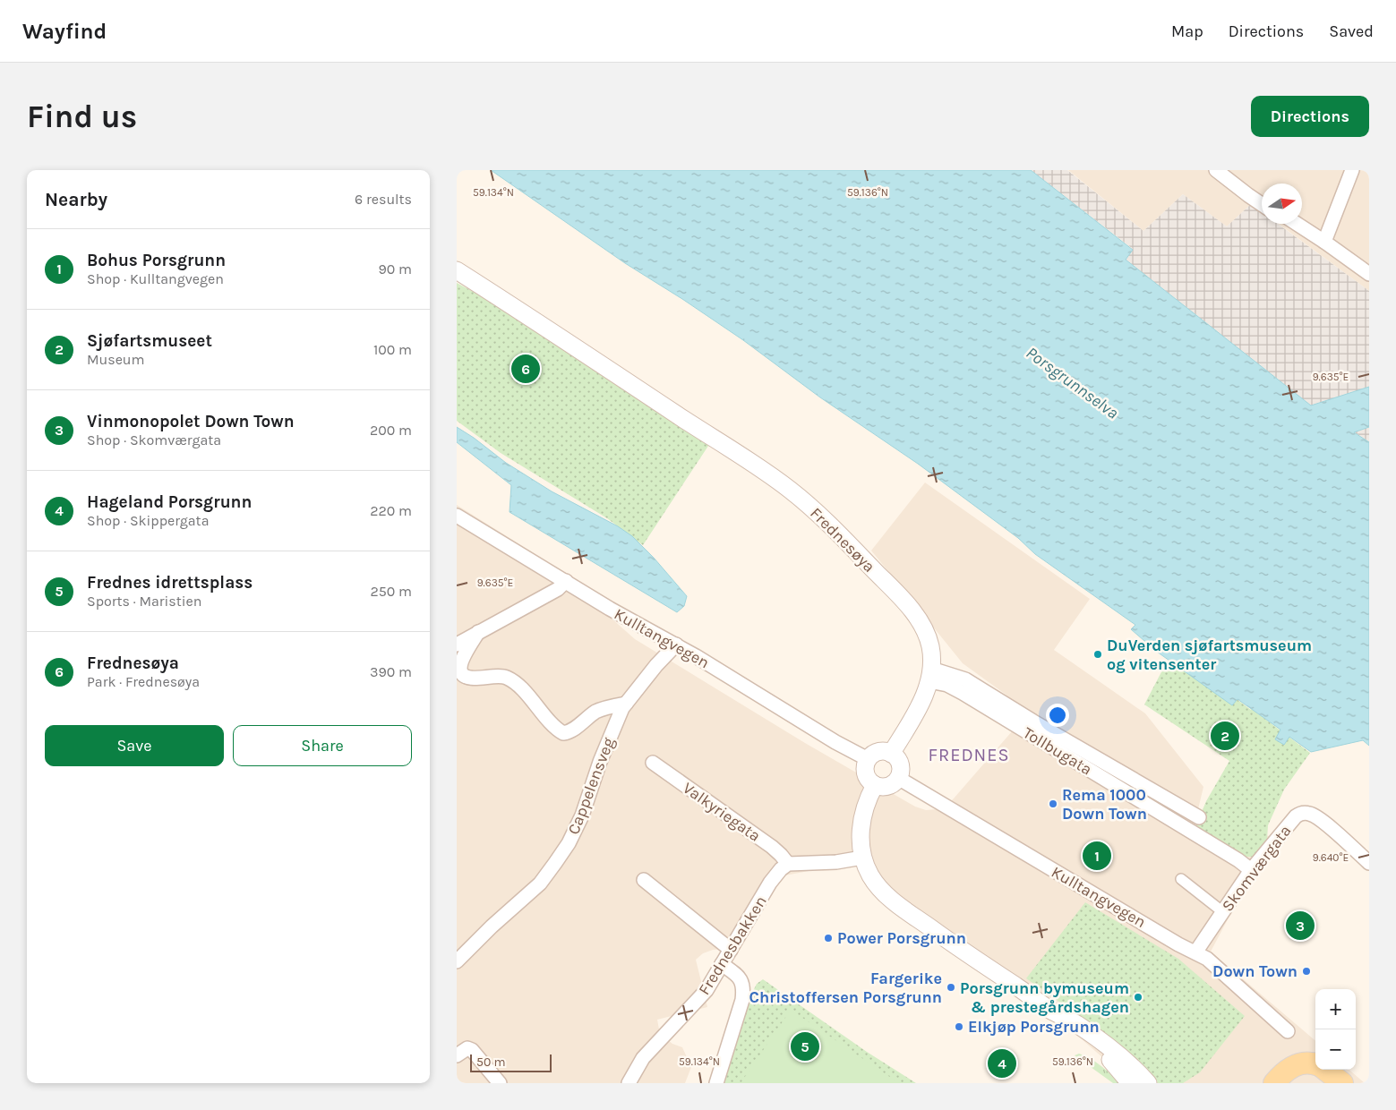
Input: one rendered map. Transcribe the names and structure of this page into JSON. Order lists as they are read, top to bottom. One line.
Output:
{"streets":{"street":["Frednesøya","Kulltangvegen","Tollbugata","Cappelensveg","Valkyriegata","Skomværgata","Frednesbakken"]},"crossings":[["Frednesøya","Kulltangvegen"],["Frednesøya","Tollbugata"],["Kulltangvegen","Cappelensveg"],["Kulltangvegen","Skomværgata"],["Tollbugata","Skomværgata"],["Valkyriegata","Frednesbakken"]],"districts":["FREDNES"],"water":["Porsgrunnselva"],"places":["DuVerden sjøfartsmuseum og vitensenter","Rema 1000 Down Town","Power Porsgrunn","Down Town","Fargerike Christoffersen Porsgrunn","Porsgrunn bymuseum & prestegårdshagen","Elkjøp Porsgrunn"],"scale_bar":"50 m","north":"right","page":{"header":"Wayfind","nav":["Map","Directions","Saved"],"buttons":["Directions",["Save","Share"]],"title":"Find us","heading":["Nearby","6 results"],"list":[{"mark":"1","name":"Bohus Porsgrunn","note":"Shop · Kulltangvegen","value":"90 m"},{"mark":"2","name":"Sjøfartsmuseet","note":"Museum","value":"100 m"},{"mark":"3","name":"Vinmonopolet Down Town","note":"Shop · Skomværgata","value":"200 m"},{"mark":"4","name":"Hageland Porsgrunn","note":"Shop · Skippergata","value":"220 m"},{"mark":"5","name":"Frednes idrettsplass","note":"Sports · Maristien","value":"250 m"},{"mark":"6","name":"Frednesøya","note":"Park · Frednesøya","value":"390 m"}],"pins":["6","2","1","3","5","4"],"map_buttons":["+","−"],"scale":"50 m"},"coordinates":["59.134°N","59.136°N","9.635°E","9.640°E"]}
